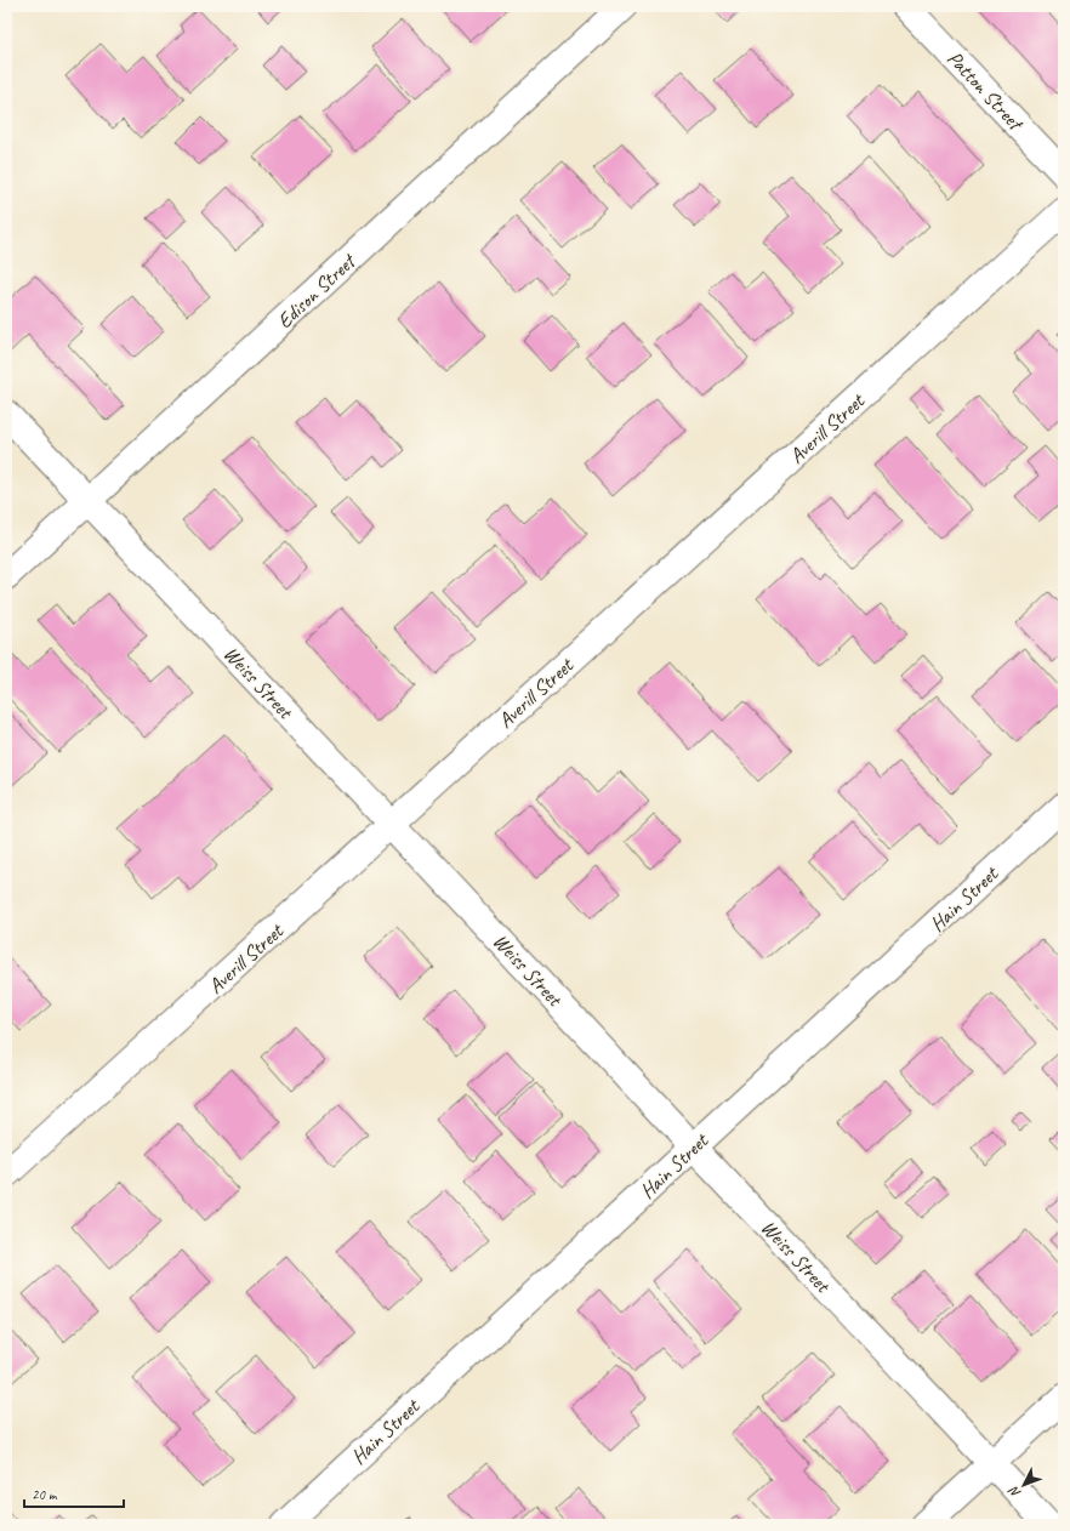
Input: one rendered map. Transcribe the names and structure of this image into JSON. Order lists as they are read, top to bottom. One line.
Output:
{"streets":{"street":["Patton Street","Edison Street","Averill Street","Weiss Street","Hain Street"]},"crossings":[["Edison Street","Weiss Street"],["Averill Street","Weiss Street"],["Weiss Street","Hain Street"]],"scale_bar":"20 m","north":"bottom left"}
